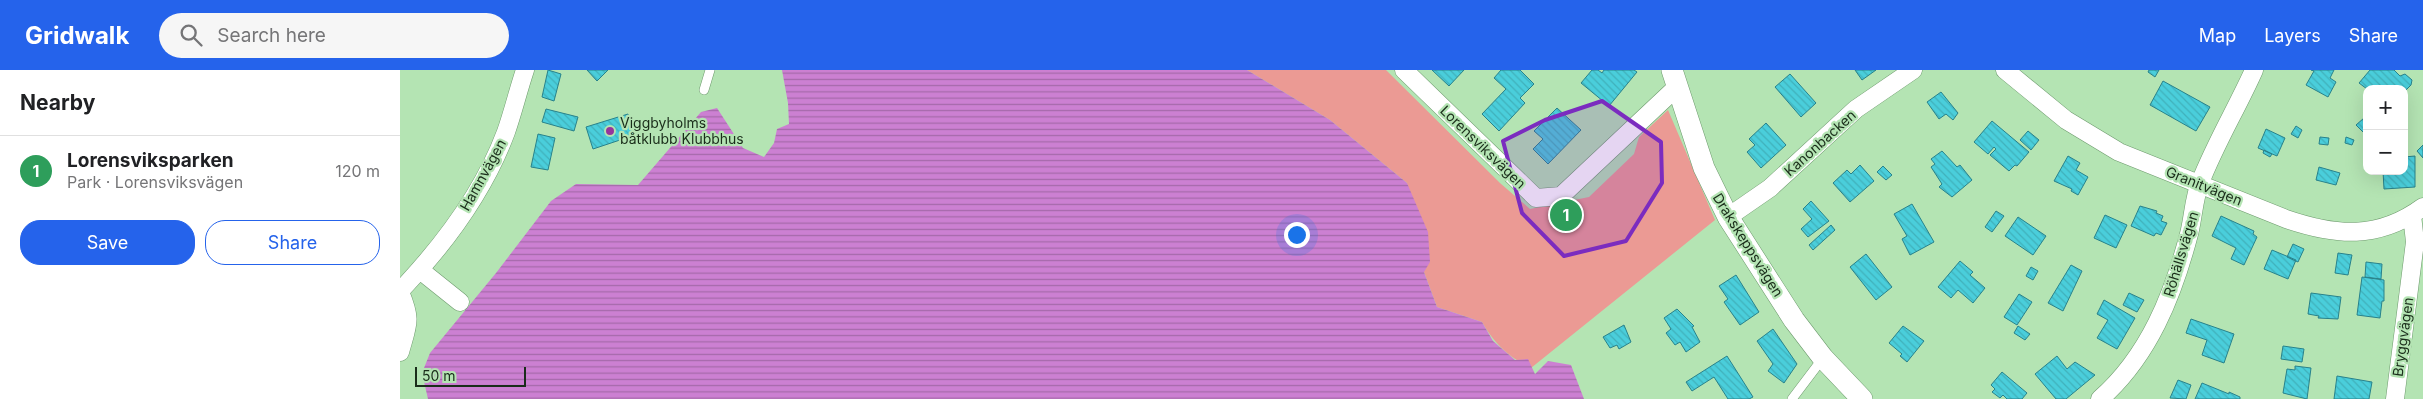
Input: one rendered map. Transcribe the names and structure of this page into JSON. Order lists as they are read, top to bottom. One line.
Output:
{"streets":{"street":["Kanonbacken","Lorensviksvägen","Hamnvägen","Granitvägen","Drakskeppsvägen","Röhällsvägen","Bryggvägen"]},"crossings":[["Kanonbacken","Drakskeppsvägen"],["Lorensviksvägen","Drakskeppsvägen"],["Granitvägen","Röhällsvägen"],["Granitvägen","Bryggvägen"]],"places":["Viggbyholms båtklubb Klubbhus"],"scale_bar":"50 m","page":{"header":"Gridwalk","search":"Search here","nav":["Map","Layers","Share"],"heading":"Nearby","map_buttons":["+","−"],"list":[{"mark":"1","name":"Lorensviksparken","note":"Park · Lorensviksvägen","value":"120 m"}],"pins":"1","buttons":["Save","Share"],"scale":"50 m"}}
